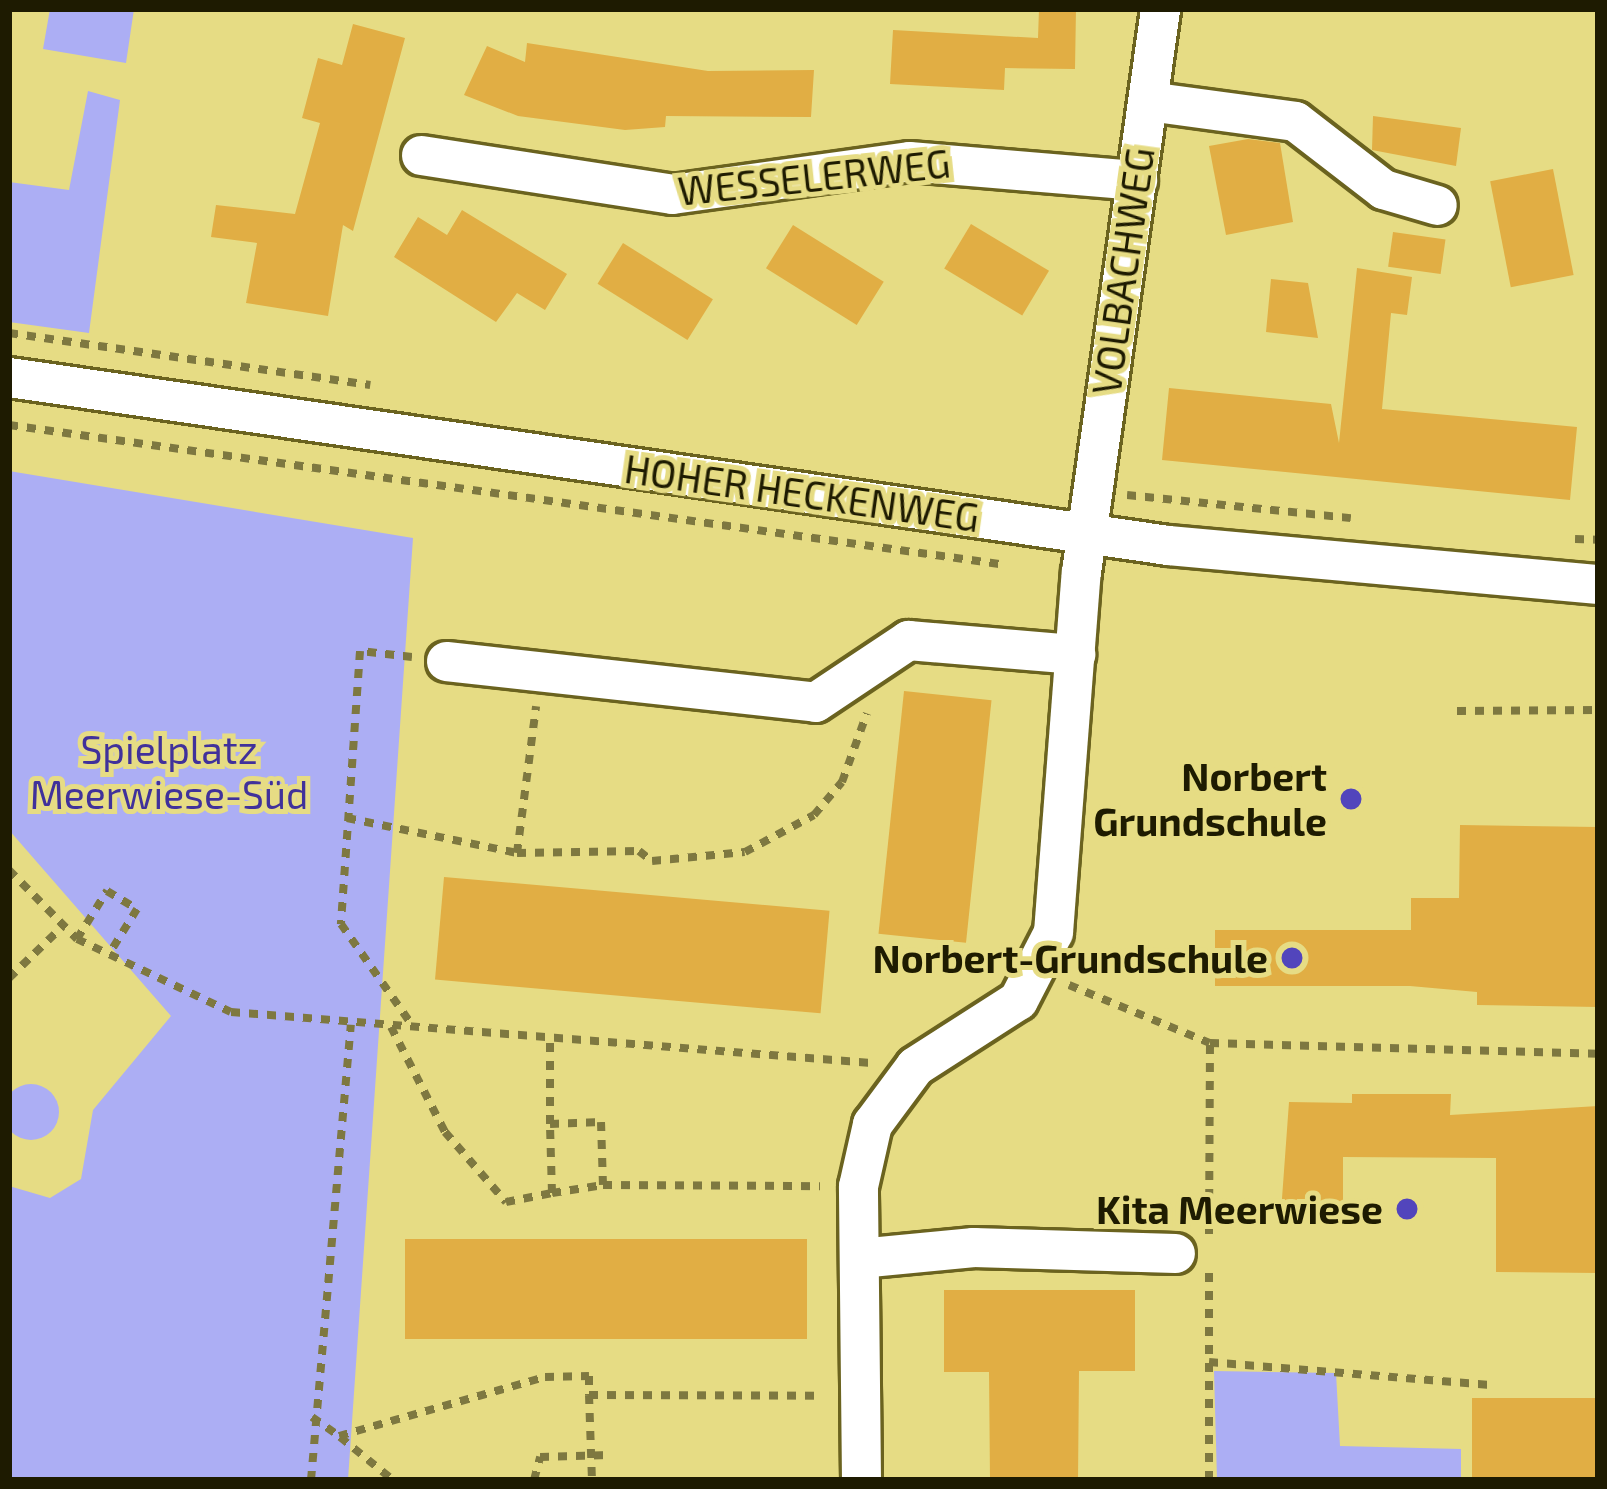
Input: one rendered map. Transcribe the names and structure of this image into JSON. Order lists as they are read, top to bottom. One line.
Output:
{"streets":{"street":["WESSELERWEG","VOLBACHWEG","HOHER HECKENWEG"]},"crossings":[["WESSELERWEG","VOLBACHWEG"],["VOLBACHWEG","HOHER HECKENWEG"]],"parks":["Spielplatz Meerwiese-Süd"],"places":["Norbert Grundschule","Norbert-Grundschule","Kita Meerwiese"]}
